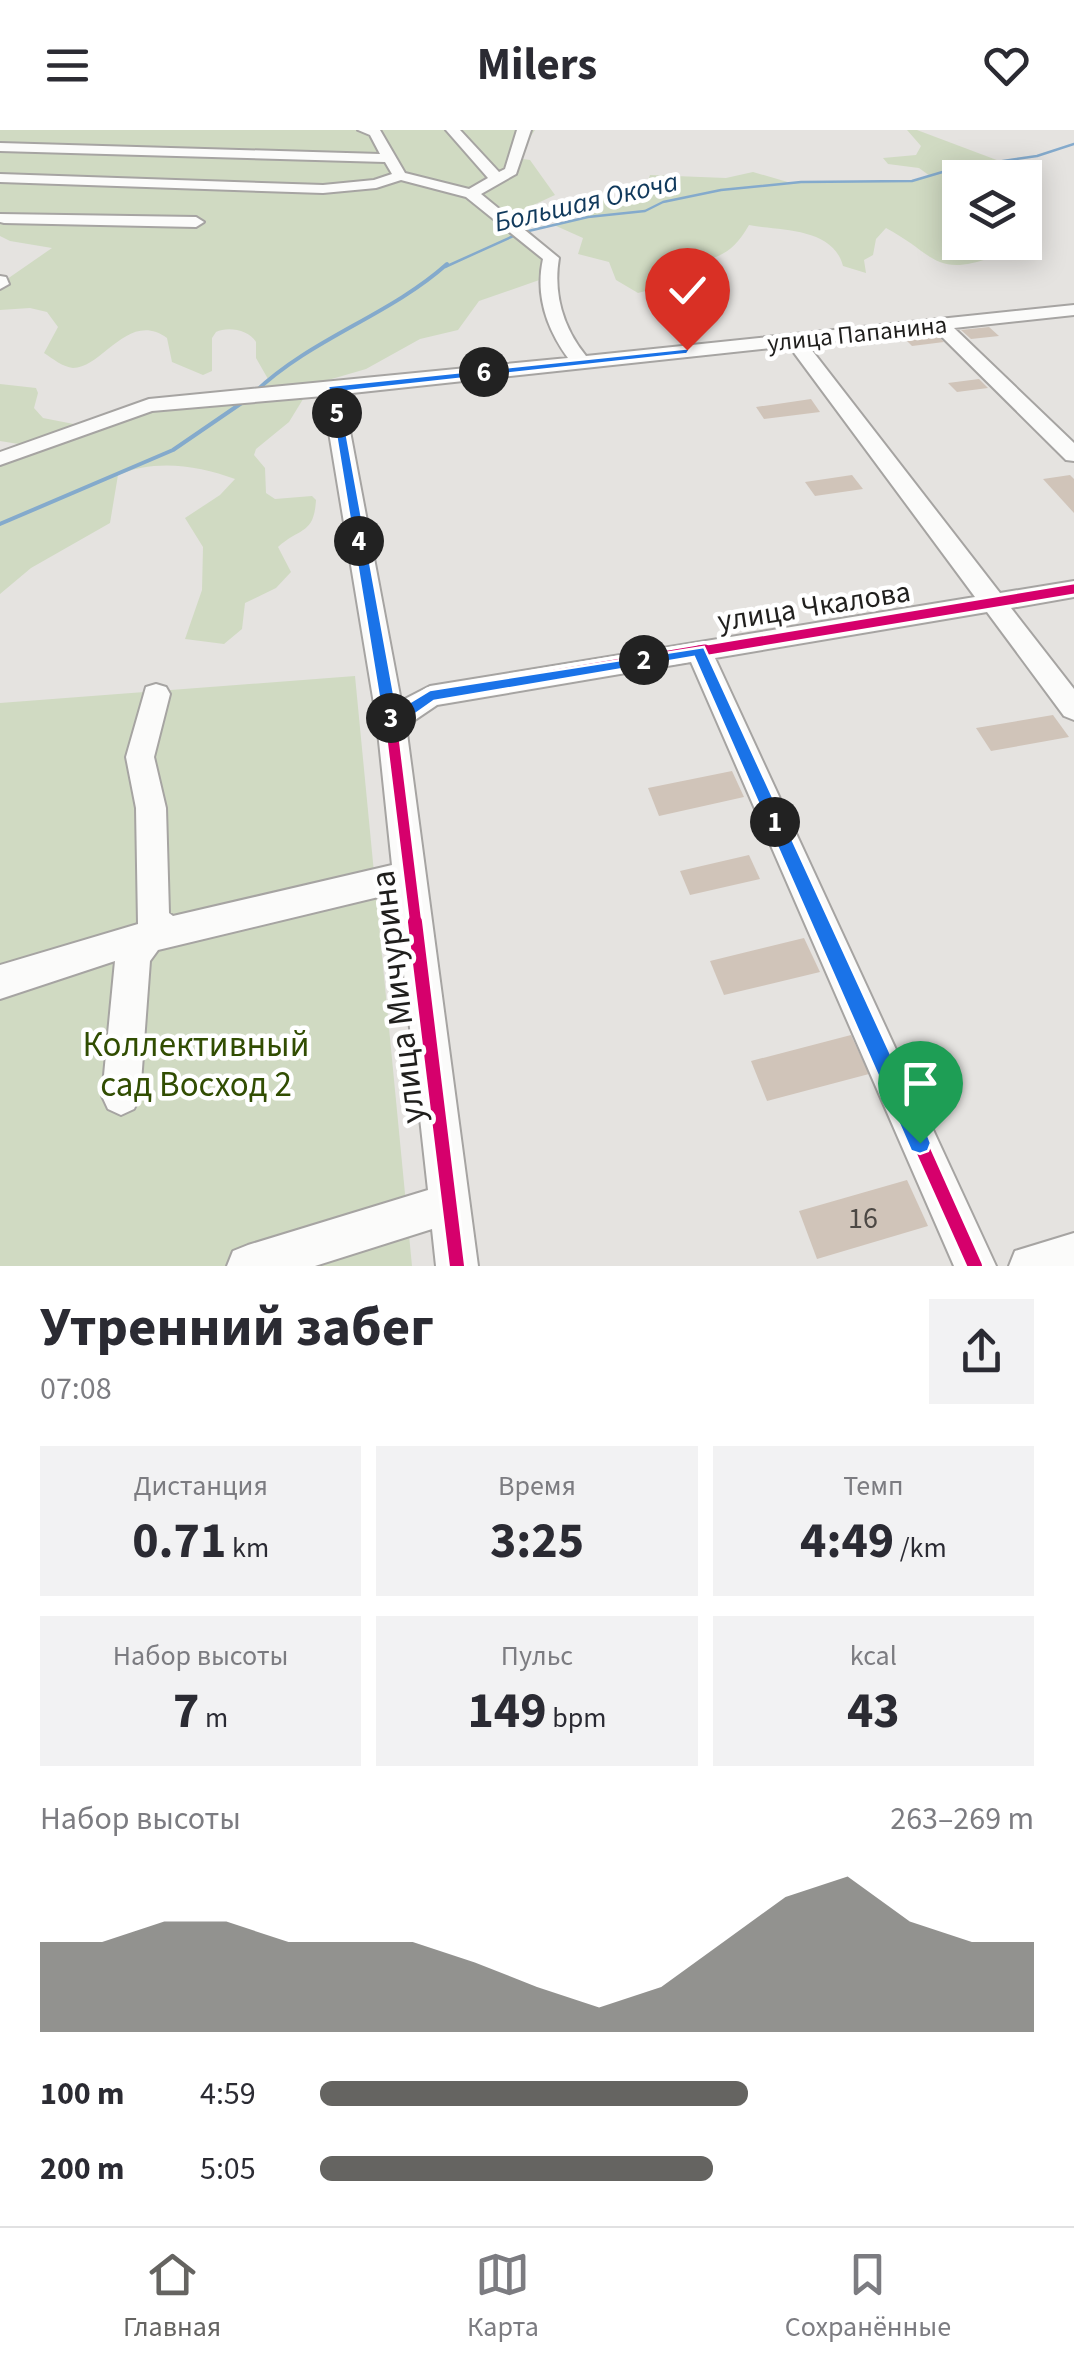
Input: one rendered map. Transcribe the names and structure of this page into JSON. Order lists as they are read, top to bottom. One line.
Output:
{"streets":{"street":["улица Папанина","улица Чкалова","улица Мичурина"]},"crossings":[["улица Папанина","улица Мичурина"],["улица Чкалова","улица Мичурина"]],"water":["Большая Окоча"],"parks":["Коллективный сад Восход 2"],"house_numbers":["16"],"page":{"header":"Milers","pins":["6","5","4","2","3","1"],"heading":["Утренний забег","07:08"],"stats":[["Дистанция","0.71 km"],["Время","3:25"],["Темп","4:49 /km"],["Набор высоты","7 m"],["Пульс","149 bpm"],["kcal","43"]],"chart":["Набор высоты","263–269 m"],"list":[{"name":"100 m","note":"4:59"},{"name":"200 m","note":"5:05"}],"tabs":["Главная","Карта","Сохранённые"]}}
